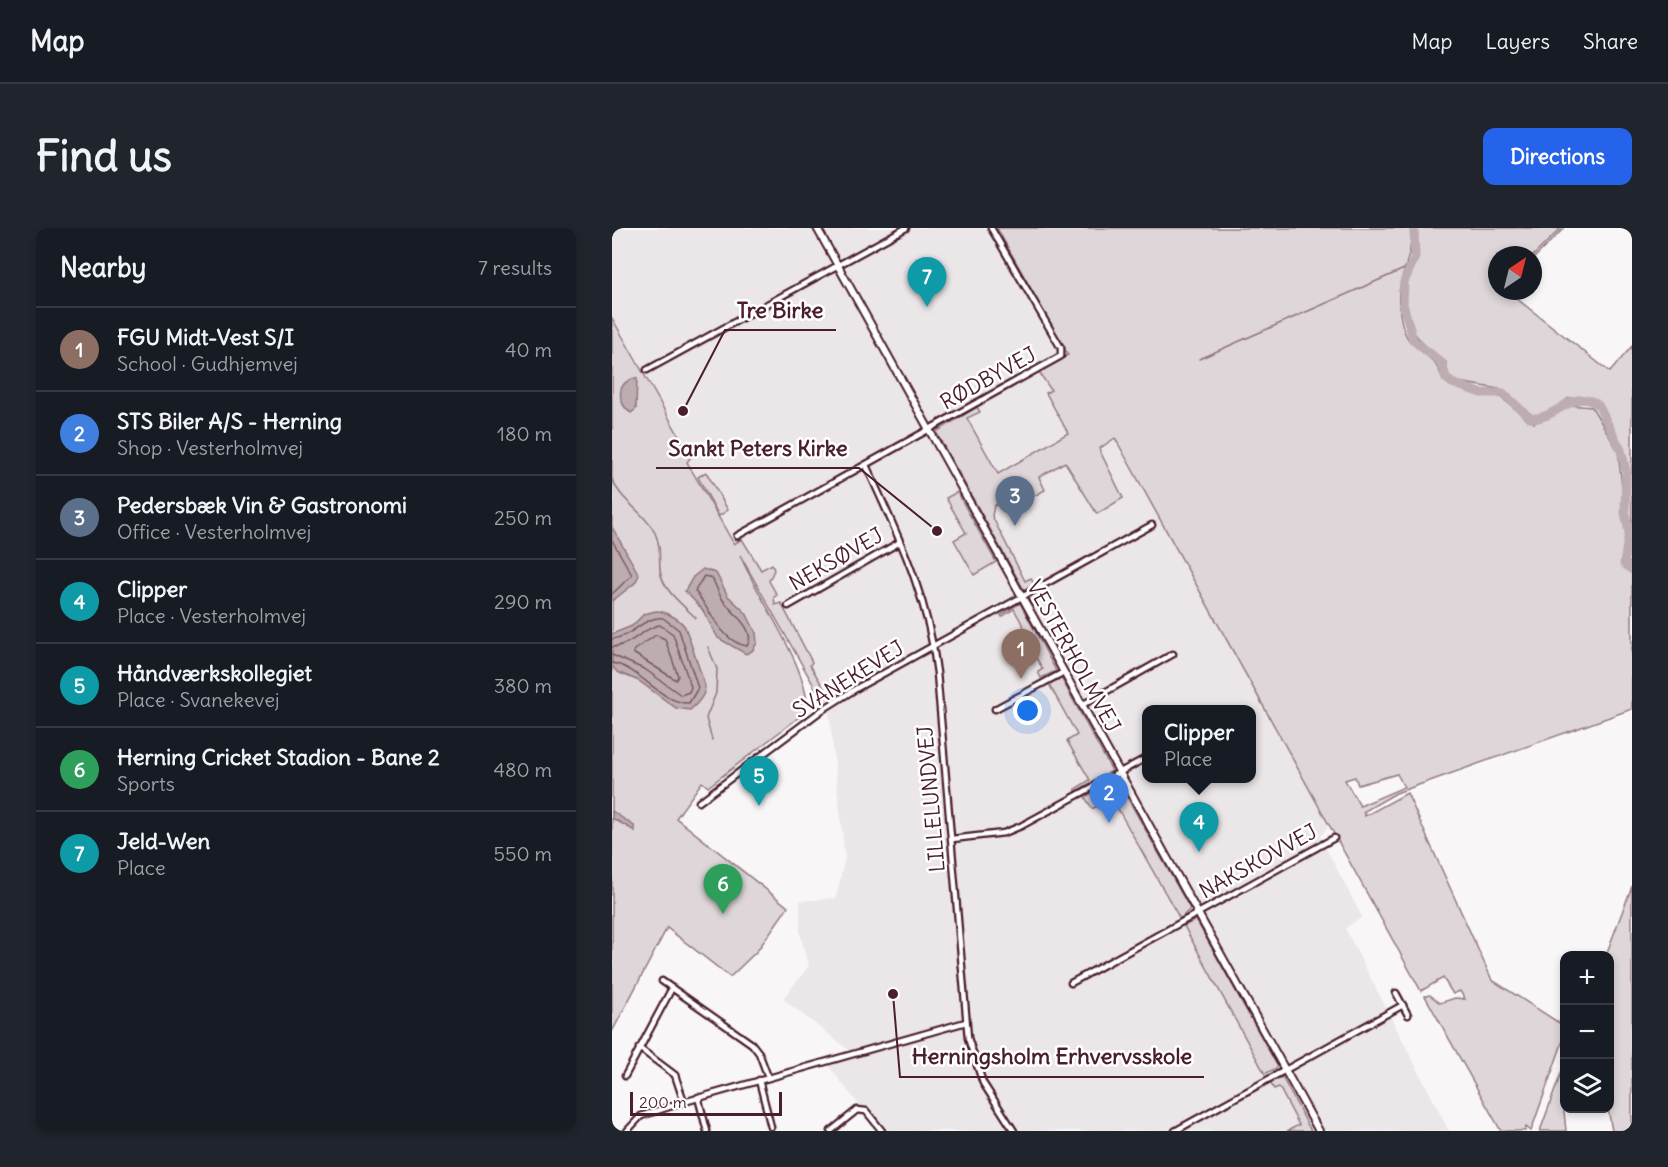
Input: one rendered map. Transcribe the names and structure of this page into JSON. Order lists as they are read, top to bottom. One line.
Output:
{"streets":{"street":["RØDBYVEJ","NEKSØVEJ","VESTERHOLMVEJ","SVANEKEVEJ","LILLELUNDVEJ","NAKSKOVVEJ"]},"crossings":[["RØDBYVEJ","VESTERHOLMVEJ"],["NEKSØVEJ","LILLELUNDVEJ"],["VESTERHOLMVEJ","SVANEKEVEJ"],["VESTERHOLMVEJ","NAKSKOVVEJ"],["SVANEKEVEJ","LILLELUNDVEJ"]],"places":["Tre Birke","Sankt Peters Kirke","Herningsholm Erhvervsskole"],"scale_bar":"200 m","north":"top right","page":{"header":"Map","nav":["Map","Layers","Share"],"buttons":"Directions","title":"Find us","heading":["Nearby","7 results"],"pins":["7","3","1","5","2","4","6"],"list":[{"mark":"1","name":"FGU Midt-Vest S/I","note":"School · Gudhjemvej","value":"40 m"},{"mark":"2","name":"STS Biler A/S - Herning","note":"Shop · Vesterholmvej","value":"180 m"},{"mark":"3","name":"Pedersbæk Vin & Gastronomi","note":"Office · Vesterholmvej","value":"250 m"},{"mark":"4","name":"Clipper","note":"Place · Vesterholmvej","value":"290 m"},{"mark":"5","name":"Håndværkskollegiet","note":"Place · Svanekevej","value":"380 m"},{"mark":"6","name":"Herning Cricket Stadion - Bane 2","note":"Sports","value":"480 m"},{"mark":"7","name":"Jeld-Wen","note":"Place","value":"550 m"}],"popup":["Clipper","Place"],"map_buttons":["+","−"],"scale":"200 m"}}
